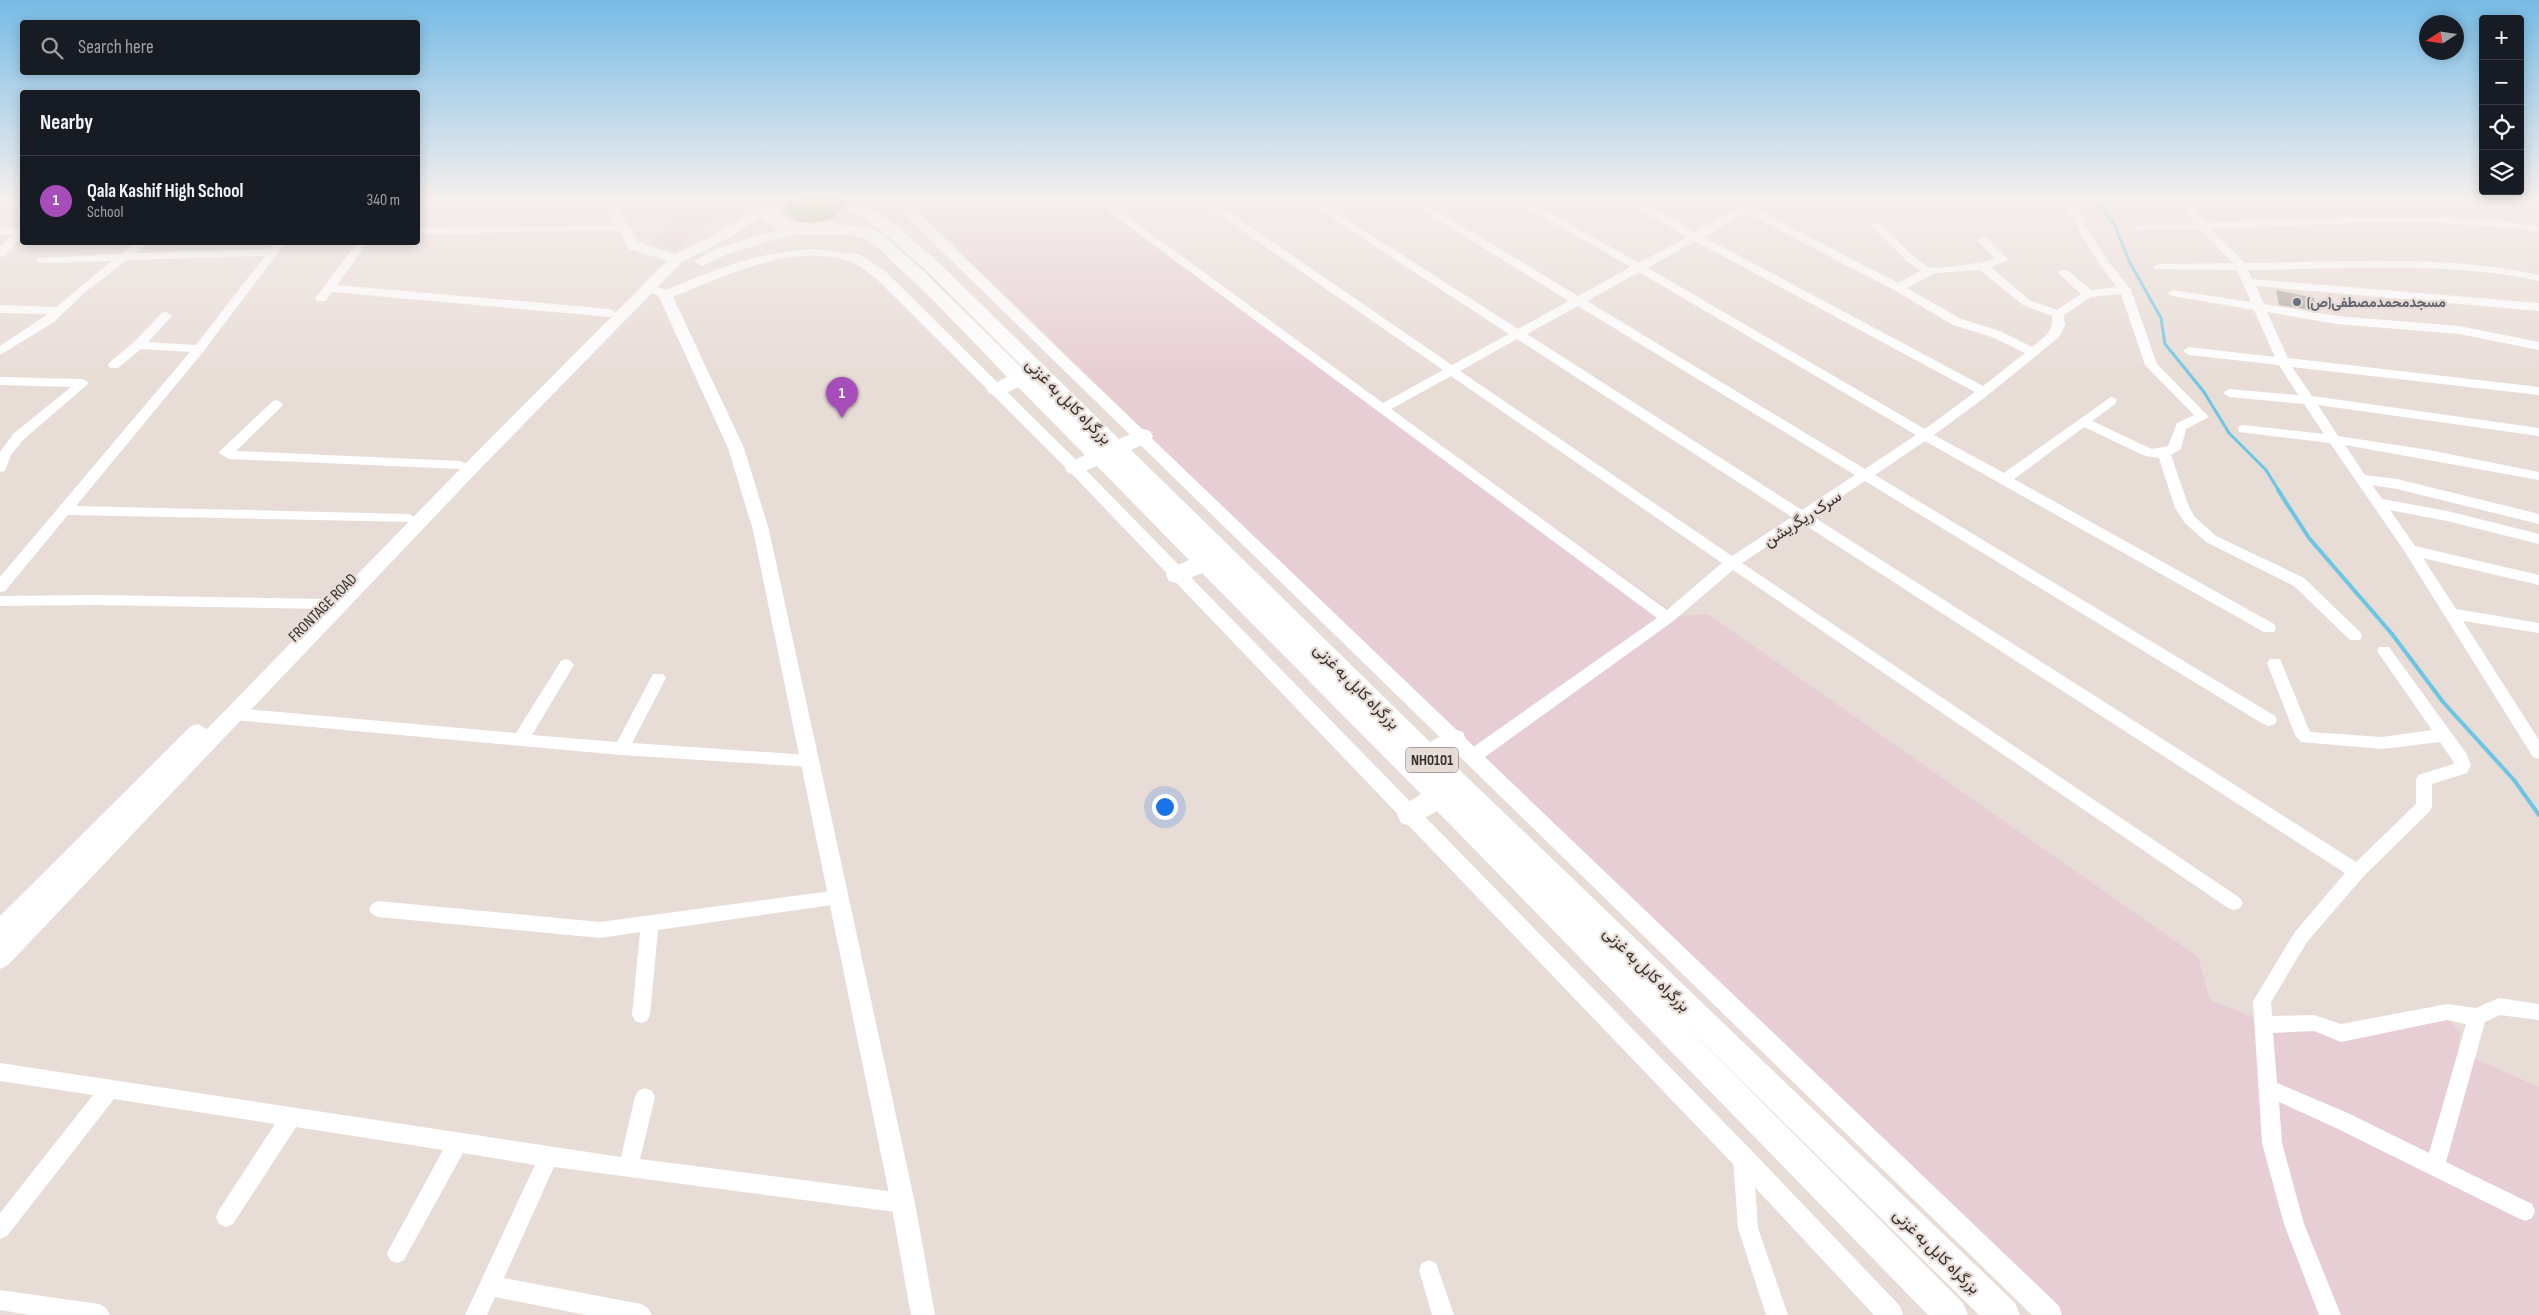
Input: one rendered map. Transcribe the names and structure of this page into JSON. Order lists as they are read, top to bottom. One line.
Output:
{"streets":{"highway":["بزرگراه کابل به غزنی","NH0101"],"main road":["FRONTAGE ROAD"],"street":["سرک ریگریشن"]},"places":["مسجدمحمدمصطفی(ص)"],"north":"left","page":{"map_buttons":["+","−"],"search":"Search here","heading":"Nearby","list":[{"mark":"1","name":"Qala Kashif High School","note":"School","value":"340 m"}],"pins":"1"}}
